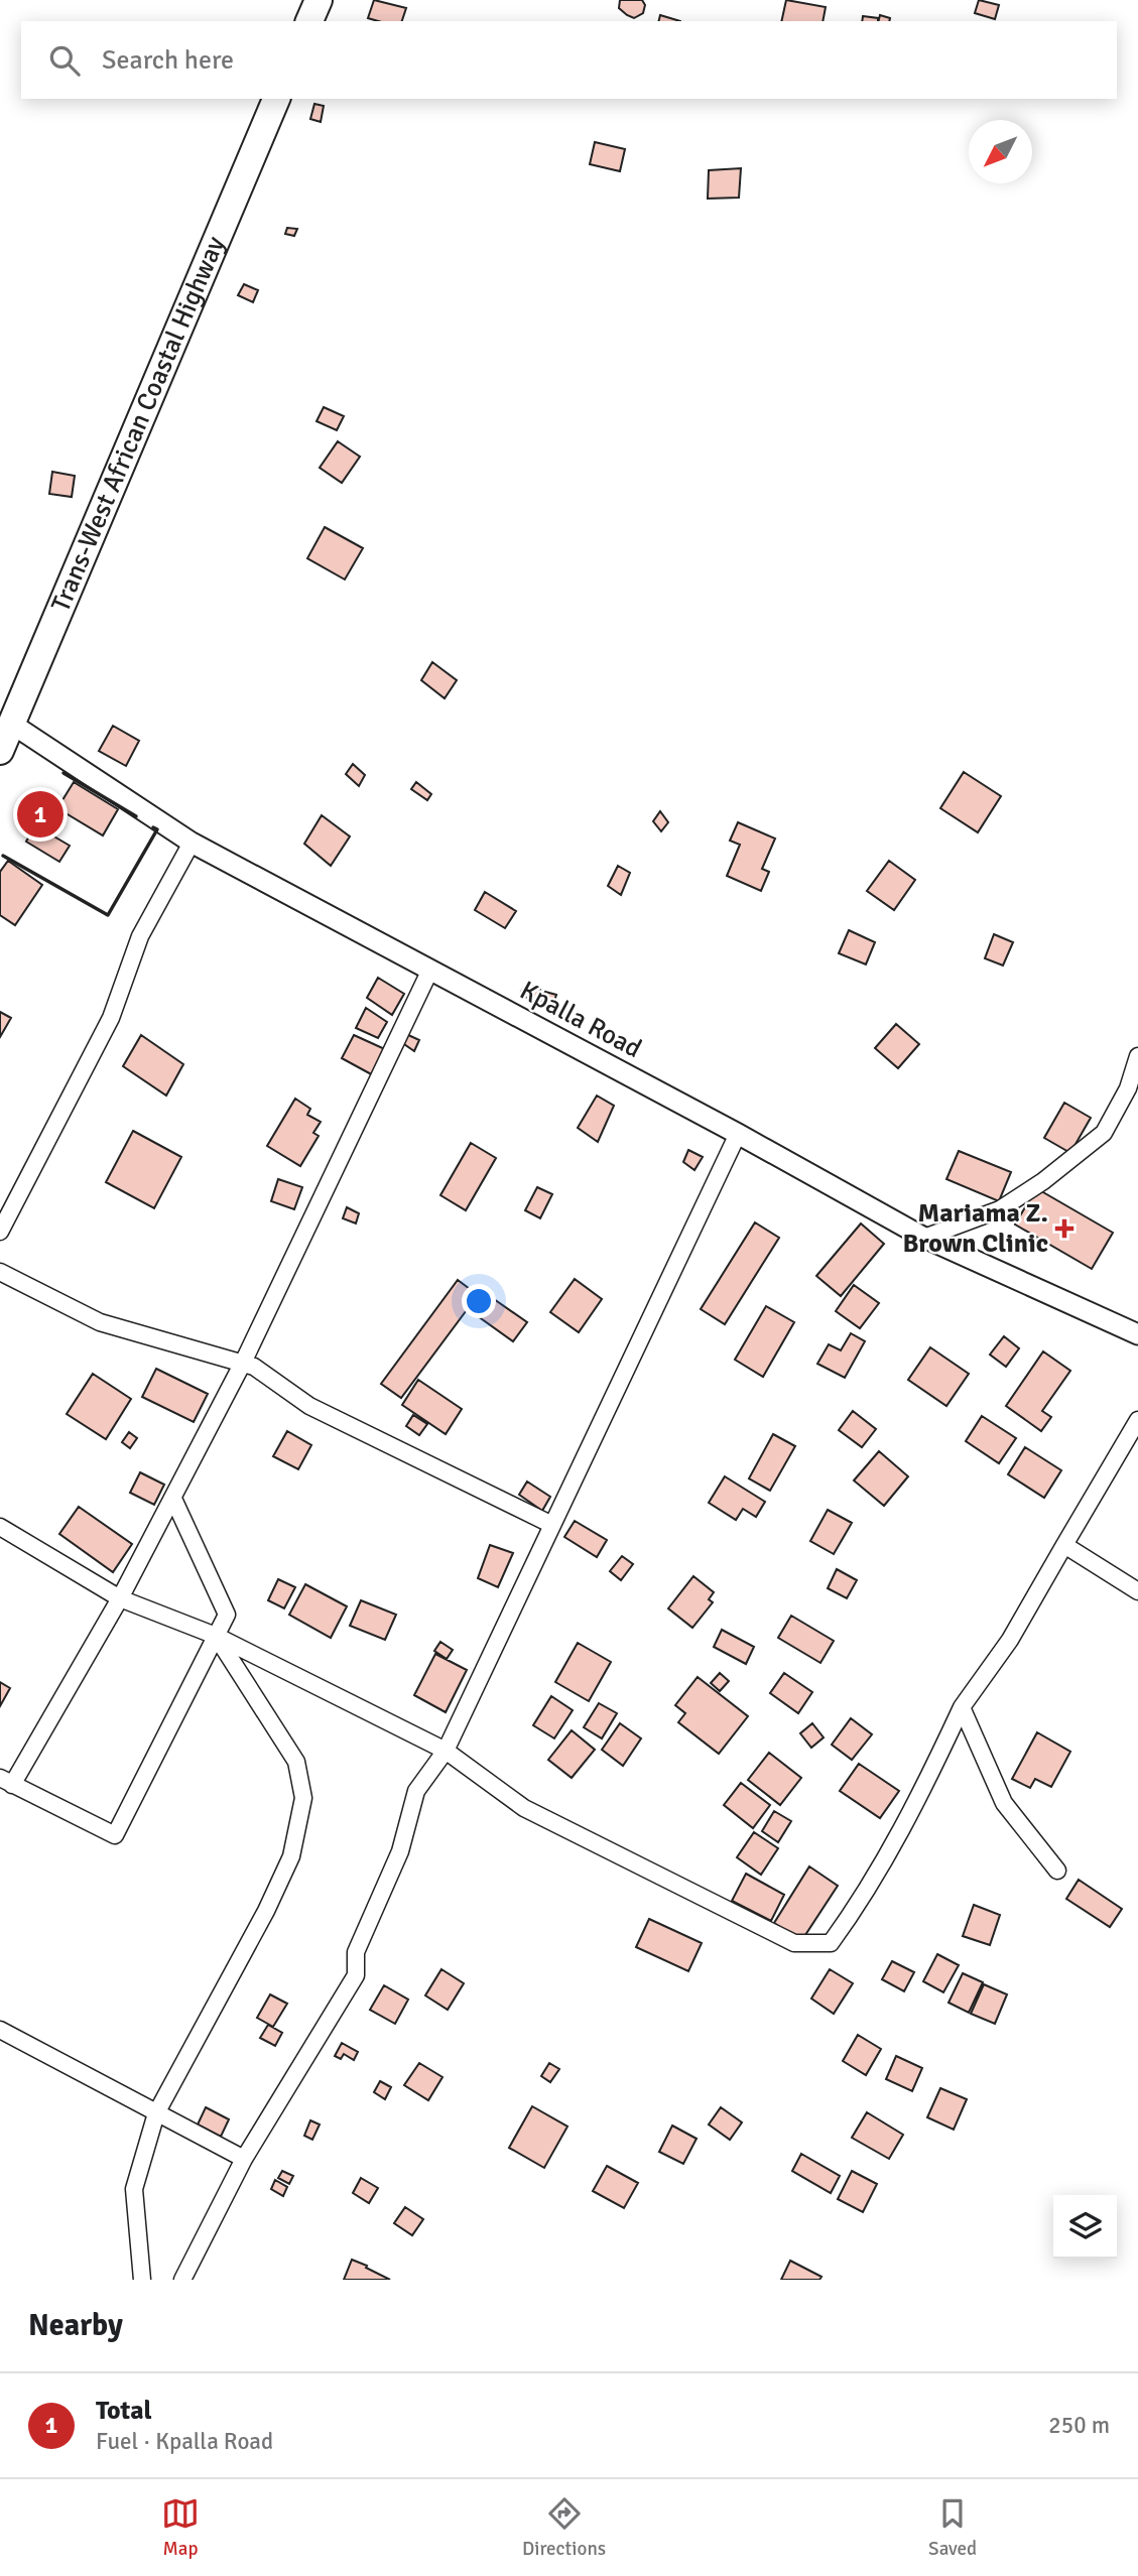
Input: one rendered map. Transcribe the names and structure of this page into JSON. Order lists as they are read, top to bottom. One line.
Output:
{"streets":{"highway":["Trans-West African Coastal Highway"],"street":["Kpalla Road"]},"crossings":[["Trans-West African Coastal Highway","Kpalla Road"]],"places":{"health":["Mariama Z. Brown Clinic"]},"north":"bottom left","page":{"search":"Search here","pins":"1","heading":"Nearby","list":[{"mark":"1","name":"Total","note":"Fuel · Kpalla Road","value":"250 m"}],"nav":["Map","Directions","Saved"]}}
